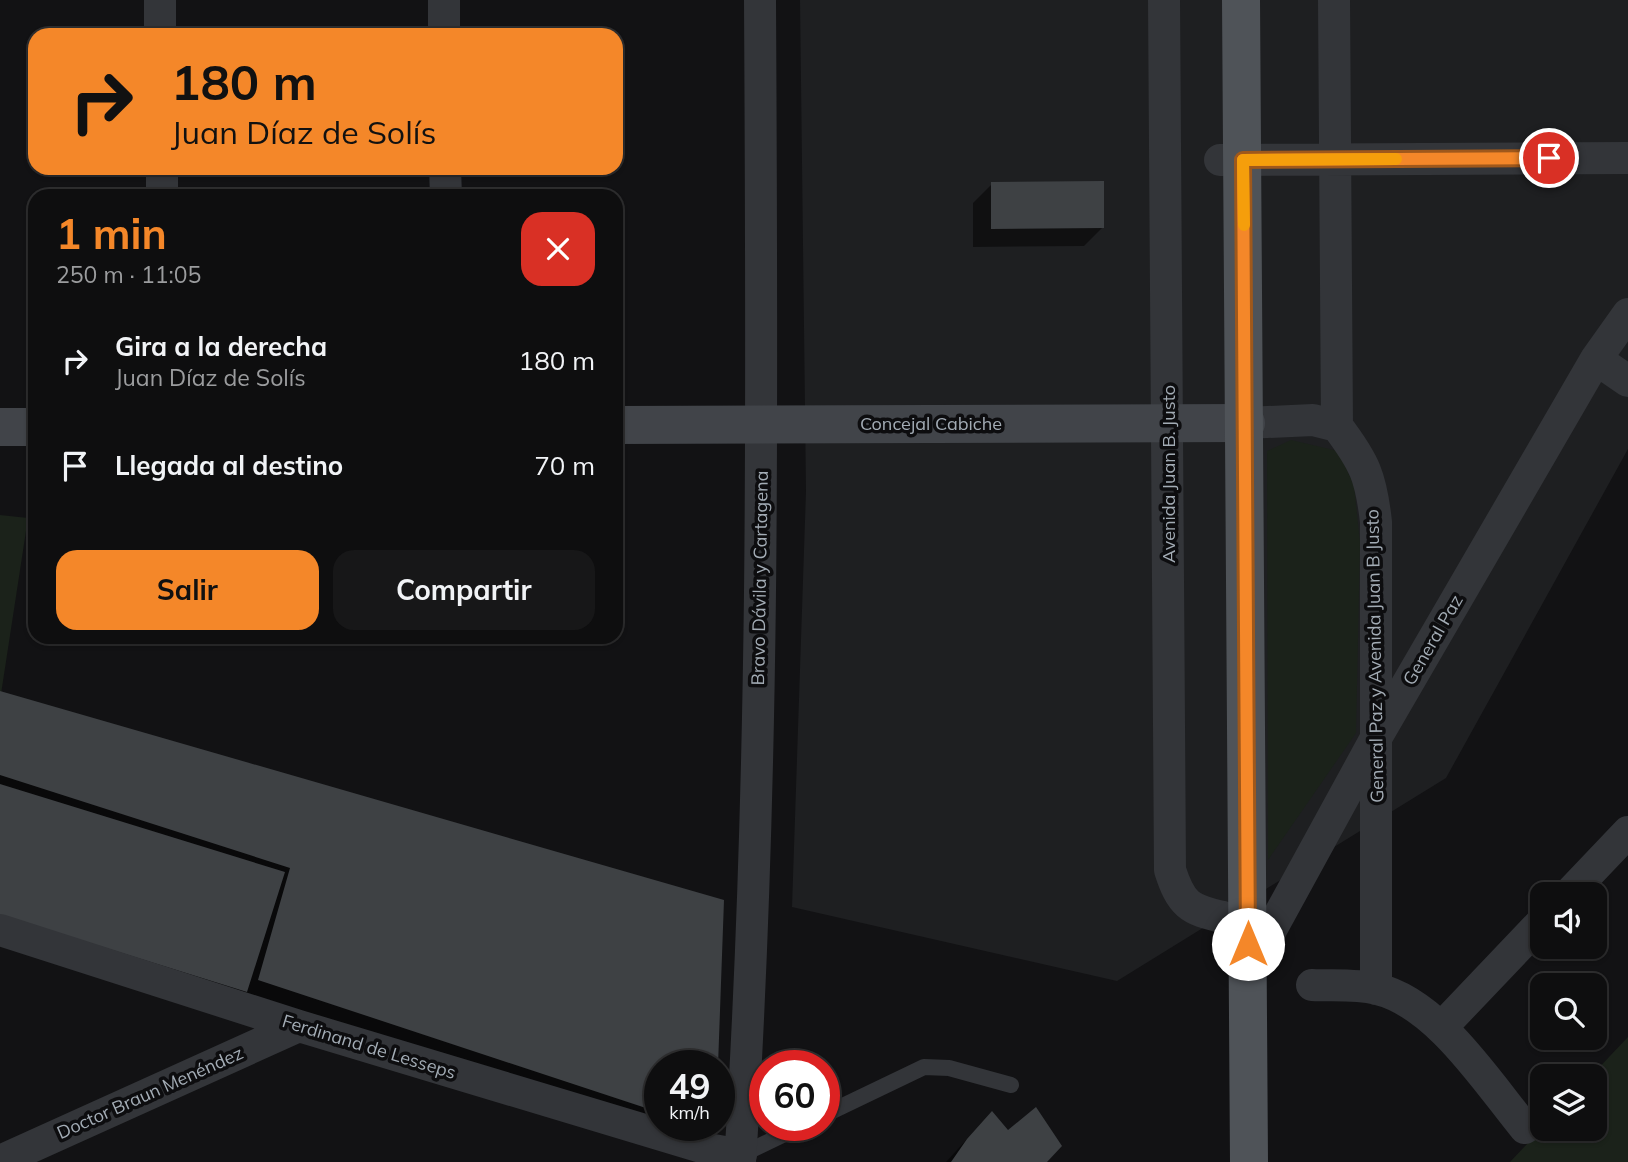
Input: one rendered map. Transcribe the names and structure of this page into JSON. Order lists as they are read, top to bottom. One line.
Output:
{"streets":{"main road":["Concejal Cabiche"],"street":["Avenida Juan B. Justo","Bravo Dávila y Cartagena","General Paz","General Paz y Avenida Juan B Justo","Ferdinand de Lesseps","Doctor Braun Menéndez"]},"crossings":[["Concejal Cabiche","Avenida Juan B. Justo"],["Concejal Cabiche","Bravo Dávila y Cartagena"],["Bravo Dávila y Cartagena","Ferdinand de Lesseps"],["General Paz","General Paz y Avenida Juan B Justo"],["Ferdinand de Lesseps","Doctor Braun Menéndez"]],"page":{"turn":["180 m","Juan Díaz de Solís"],"heading":["1 min","250 m · 11:05"],"list":[{"name":"Gira a la derecha","note":"Juan Díaz de Solís","value":"180 m"},{"name":"Llegada al destino","value":"70 m"}],"buttons":["Salir","Compartir"],"speed":"49 km/h","limit":"60"}}
